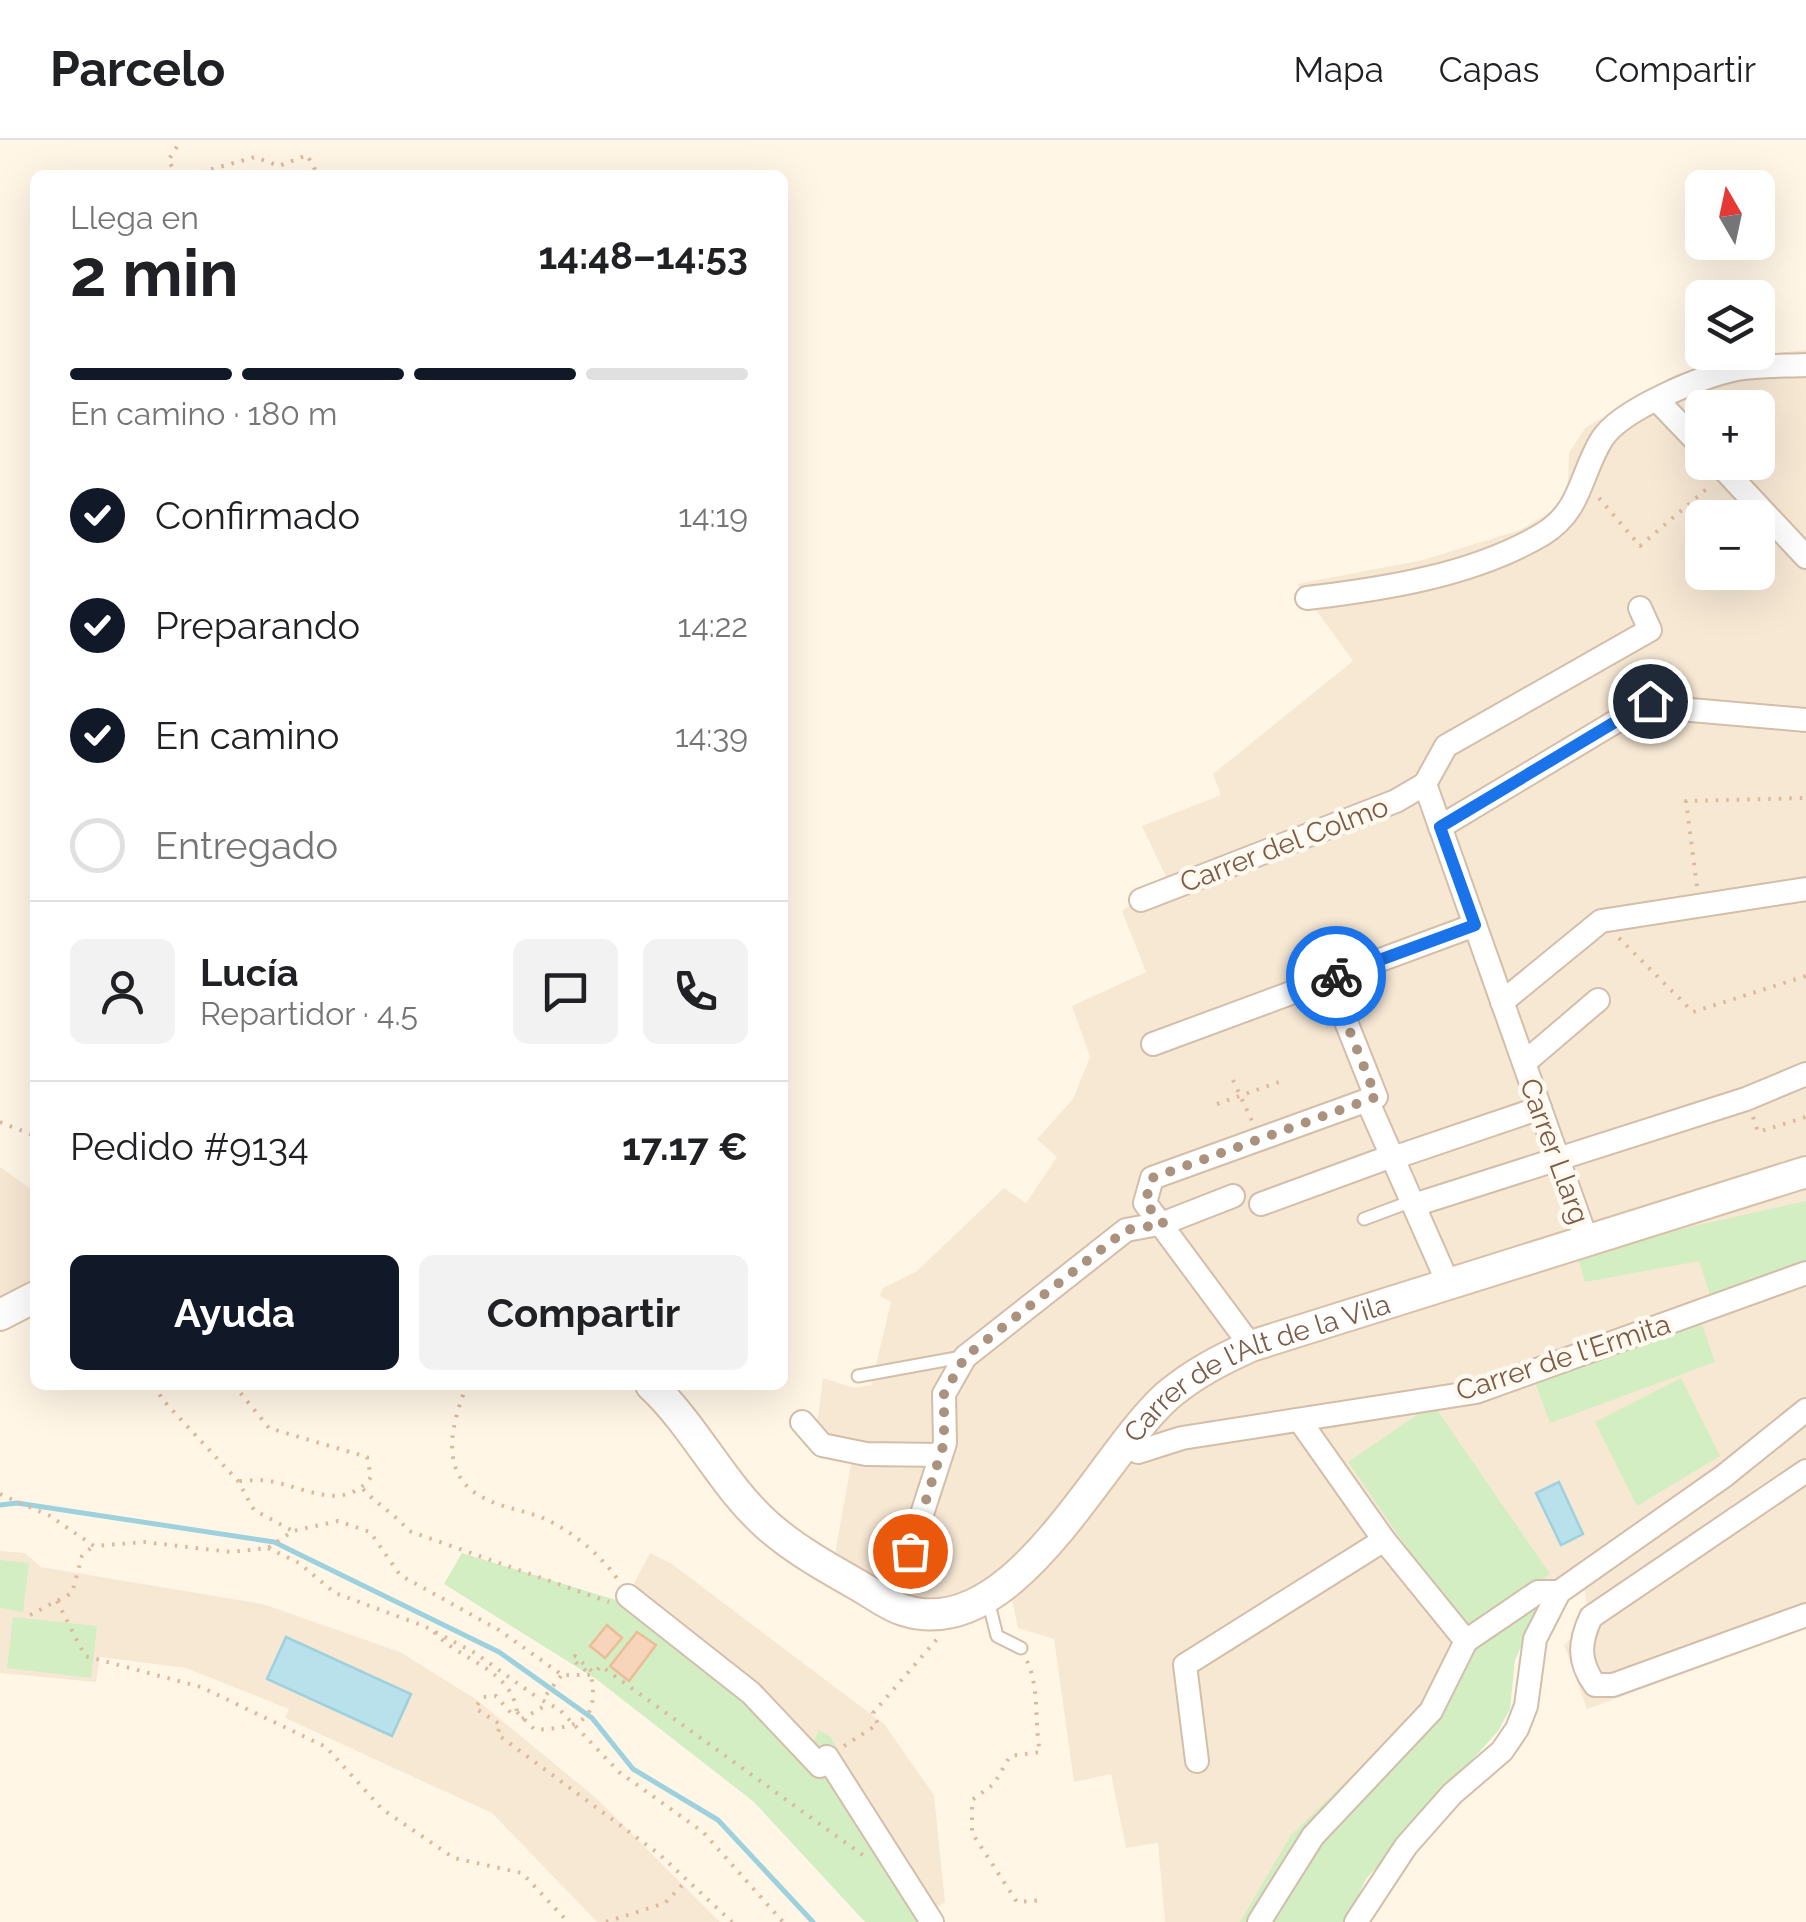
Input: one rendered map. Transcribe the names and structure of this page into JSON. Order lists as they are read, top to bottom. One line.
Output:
{"streets":{"main road":["Carrer de l'Alt de la Vila"],"street":["Carrer del Colmo","Carrer Llarg","Carrer de l'Ermita"]},"crossings":[["Carrer del Colmo","Carrer Llarg"],["Carrer Llarg","Carrer de l'Alt de la Vila"]],"north":"top","page":{"header":"Parcelo","nav":["Mapa","Capas","Compartir"],"map_buttons":["+","−"],"heading":["2 min","Llega en","14:48–14:53"],"panel":["Lucía","Repartidor · 4.5","Pedido #9134","17.17 €"],"bar":"En camino · 180 m","list":[["Confirmado","14:19"],["Preparando","14:22"],["En camino","14:39"],"Entregado"],"buttons":["Ayuda","Compartir"]}}
